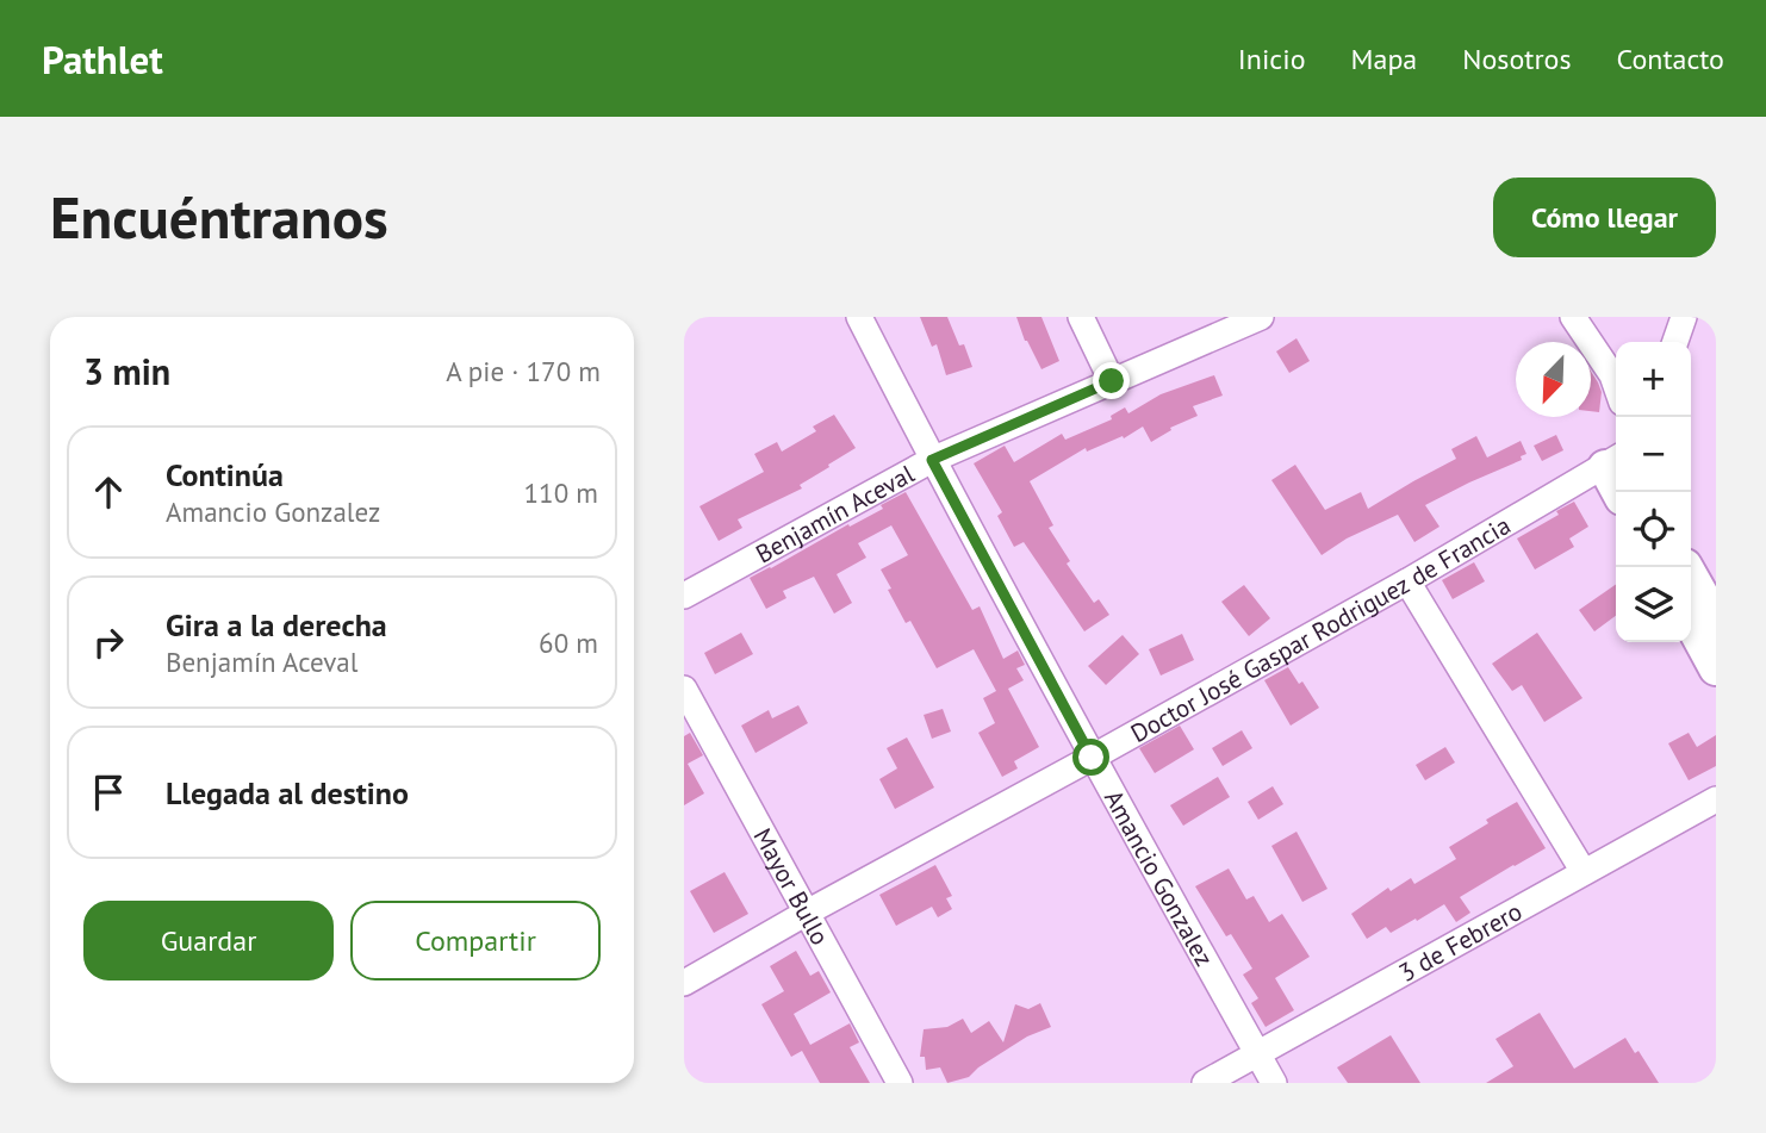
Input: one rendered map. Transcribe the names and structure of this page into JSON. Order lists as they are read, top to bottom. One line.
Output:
{"streets":{"street":["Benjamín Aceval","Doctor José Gaspar Rodriguez de Francia","Amancio Gonzalez","Mayor Bullo","3 de Febrero"]},"crossings":[["Benjamín Aceval","Amancio Gonzalez"],["Doctor José Gaspar Rodriguez de Francia","Amancio Gonzalez"],["Doctor José Gaspar Rodriguez de Francia","Mayor Bullo"],["Amancio Gonzalez","3 de Febrero"]],"north":"bottom left","page":{"header":"Pathlet","nav":["Inicio","Mapa","Nosotros","Contacto"],"buttons":["Cómo llegar",["Guardar","Compartir"]],"title":"Encuéntranos","heading":["3 min","A pie · 170 m"],"map_buttons":["+","−"],"list":[["Continúa","Amancio Gonzalez","110 m"],["Gira a la derecha","Benjamín Aceval","60 m"],"Llegada al destino"]}}
